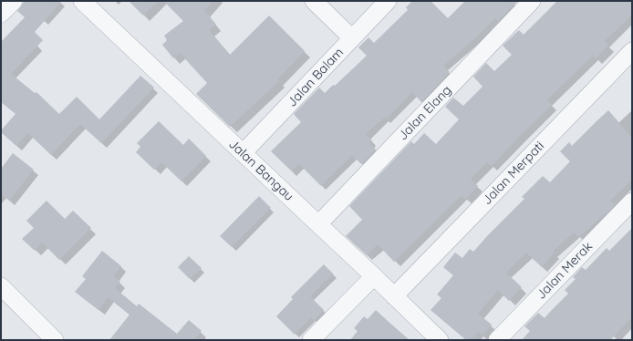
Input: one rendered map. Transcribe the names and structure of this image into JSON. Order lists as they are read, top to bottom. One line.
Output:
{"streets":{"street":["Jalan Balam","Jalan Elang","Jalan Bangau","Jalan Merpati","Jalan Merak"]},"crossings":[["Jalan Balam","Jalan Bangau"],["Jalan Elang","Jalan Bangau"],["Jalan Bangau","Jalan Merpati"]]}
